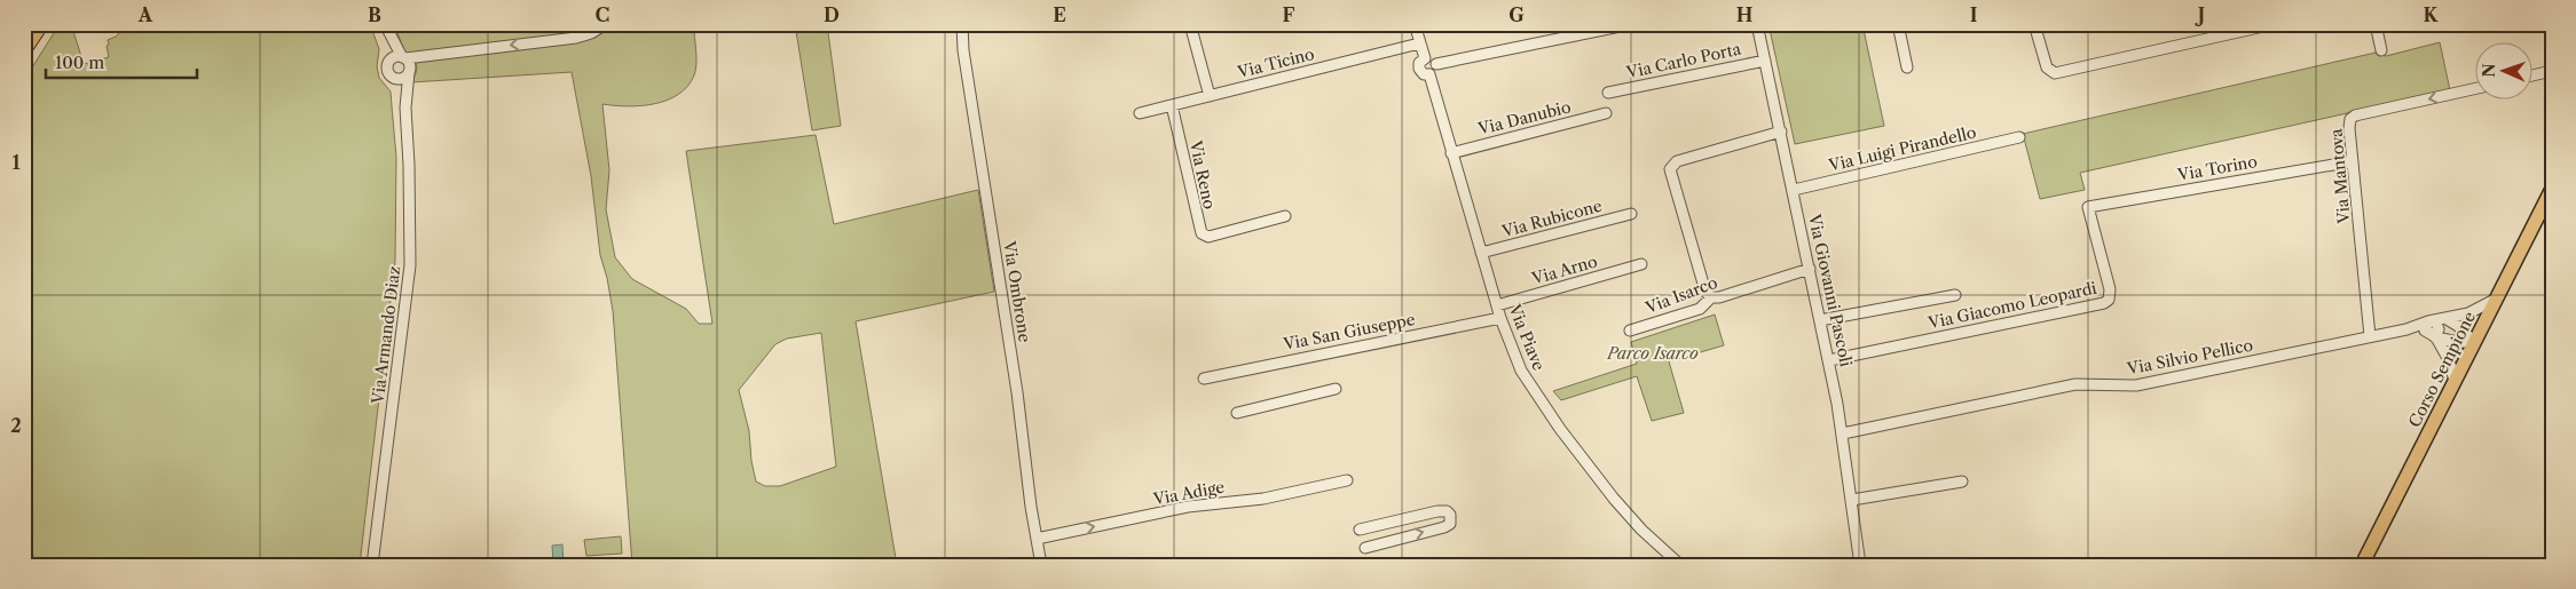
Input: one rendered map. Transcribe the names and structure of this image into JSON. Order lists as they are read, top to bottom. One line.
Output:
{"streets":{"main road":["Corso Sempione"],"street":["Via Carlo Porta","Via Ticino","Via Danubio","Via Luigi Pirandello","Via Torino","Via Reno","Via Mantova","Via Rubicone","Via Arno","Via Giovanni Pascoli","Via Ombrone","Via Isarco","Via Giacomo Leopardi","Via San Giuseppe","Via Armando Diaz","Via Piave","Via Silvio Pellico","Via Adige"]},"crossings":[["Via Carlo Porta","Via Giovanni Pascoli"],["Via Ticino","Via Reno"],["Via Ticino","Via Piave"],["Via Danubio","Via Piave"],["Via Luigi Pirandello","Via Giovanni Pascoli"],["Via Torino","Via Mantova"],["Via Torino","Via Giacomo Leopardi"],["Via Mantova","Via Silvio Pellico"],["Via Rubicone","Via Piave"],["Via Arno","Via Piave"],["Via Giovanni Pascoli","Via Isarco"],["Via Giovanni Pascoli","Via Giacomo Leopardi"],["Via Giovanni Pascoli","Via Silvio Pellico"],["Via Ombrone","Via Adige"],["Via San Giuseppe","Via Piave"],["Via Silvio Pellico","Corso Sempione"]],"one_way":["Via Mantova","Via Adige"],"parks":["Parco Isarco"],"scale_bar":"100 m","north":"left","grid":{"columns":["A","B","C","D","E","F","G","H","I","J","K"],"rows":["1","2"]}}
